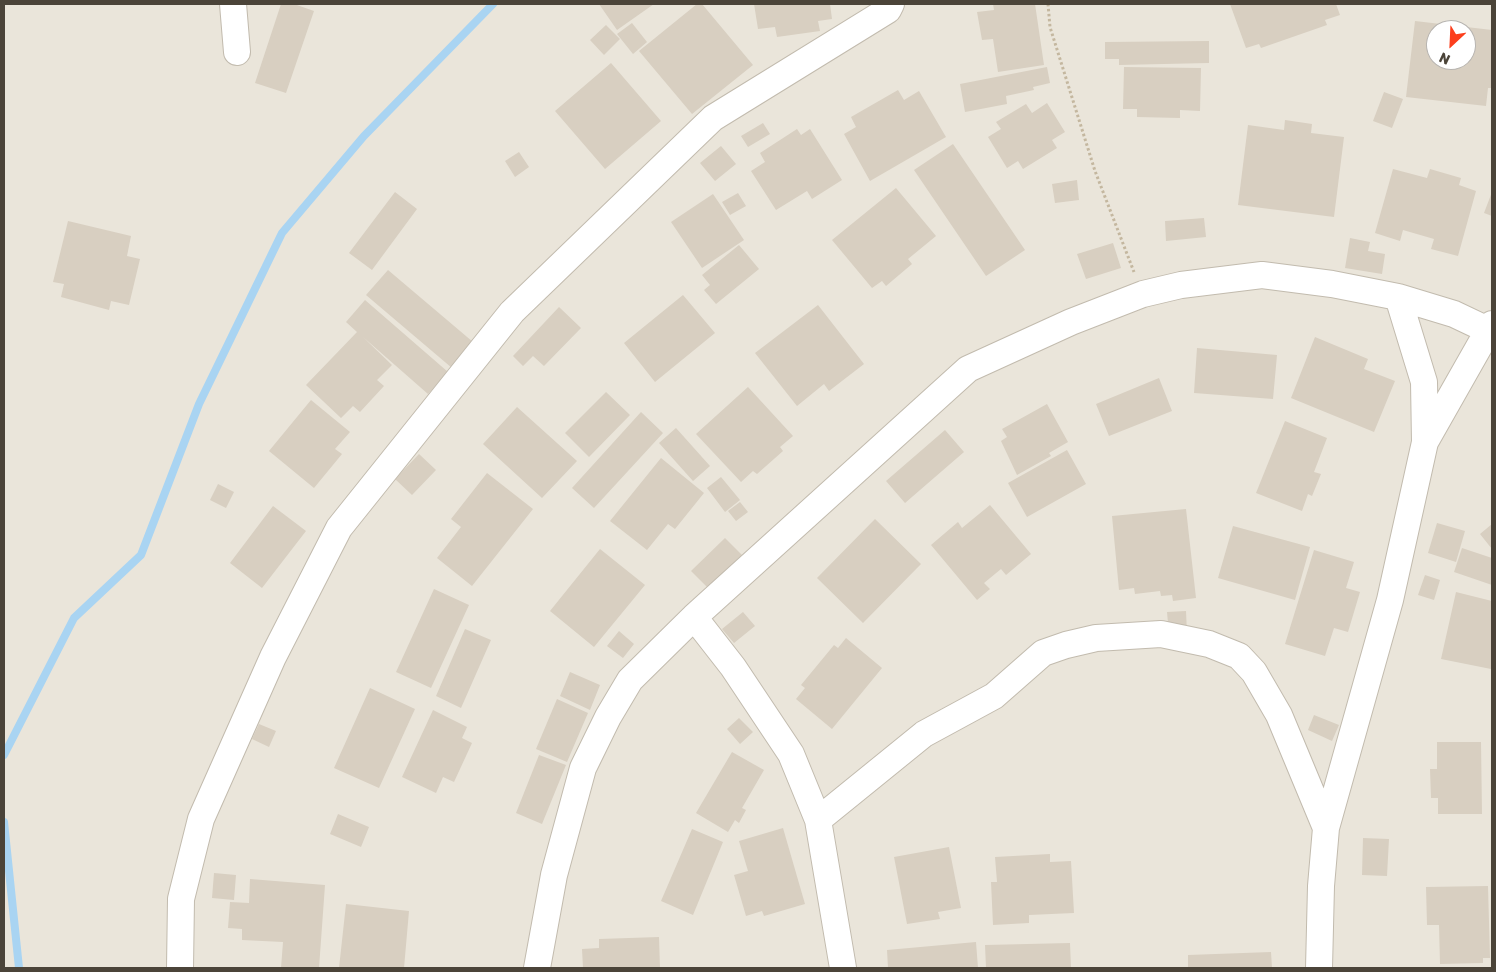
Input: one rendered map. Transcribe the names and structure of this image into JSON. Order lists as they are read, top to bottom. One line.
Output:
{"north":"bottom left"}
